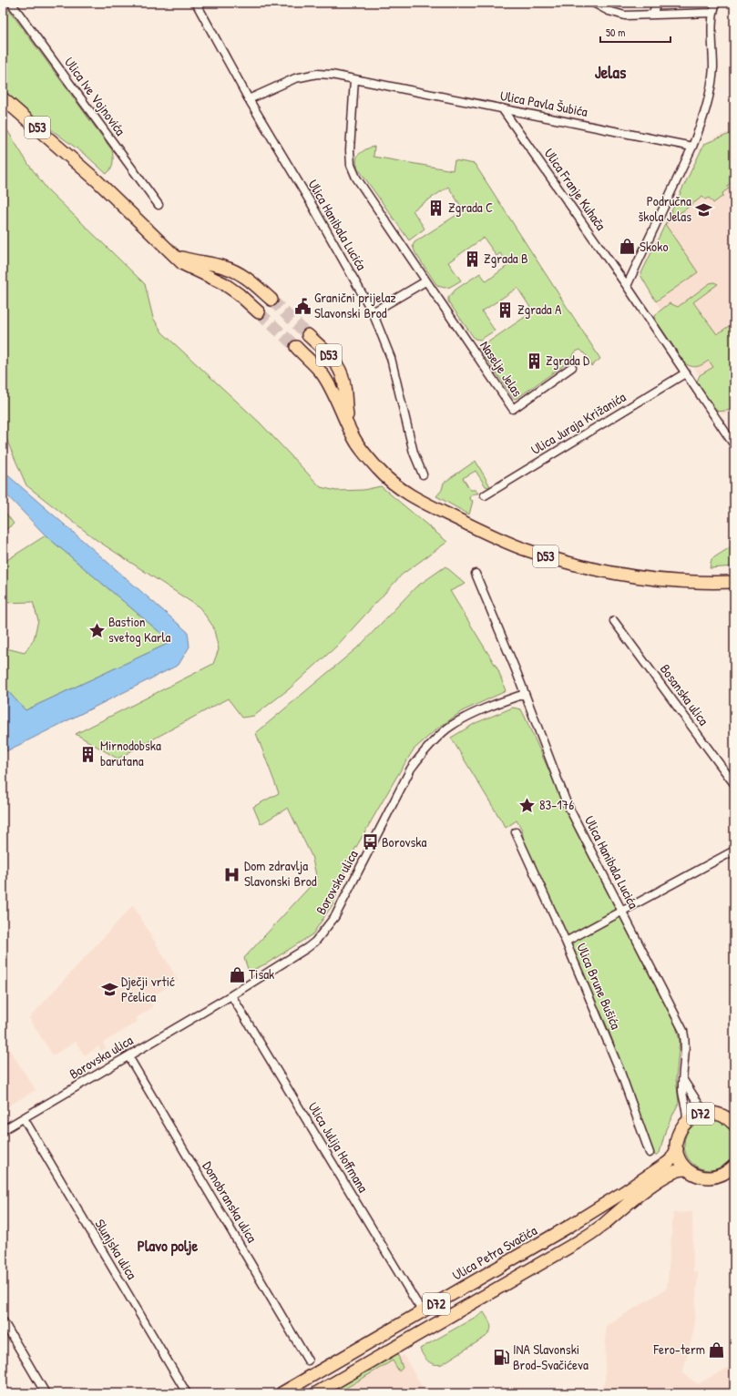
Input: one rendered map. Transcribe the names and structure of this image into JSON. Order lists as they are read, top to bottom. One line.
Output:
{"streets":{"main road":["D53","D72","Ulica Petra Svačića"],"street":["Ulica Ive Vojnovića","Ulica Pavla Šubića","Ulica Franje Kuhača","Ulica Hanibala Lucića","Naselje Jelas","Ulica Juraja Križanića","Bosanska ulica","Borovska ulica","Ulica Brune Bušića","Ulica Julija Hoffmana","Domobranska ulica","Slunjska ulica"]},"crossings":[["Ulica Pavla Šubića","Ulica Franje Kuhača"],["Ulica Pavla Šubića","Ulica Hanibala Lucića"],["Ulica Pavla Šubića","Naselje Jelas"],["Ulica Franje Kuhača","Ulica Juraja Križanića"],["Ulica Hanibala Lucića","Borovska ulica"],["Ulica Hanibala Lucića","D72"],["Borovska ulica","Ulica Julija Hoffmana"],["Borovska ulica","Domobranska ulica"],["Borovska ulica","Slunjska ulica"],["D72","Ulica Petra Svačića"],["Ulica Julija Hoffmana","Ulica Petra Svačića"]],"districts":["Jelas","Plavo polje"],"places":{"building":["Zgrada C","Zgrada B","Zgrada A","Zgrada D","Mirnodobska barutana"],"school or university":["Područna škola Jelas","Dječji vrtić Pčelica"],"shop":["Skoko","Tisak","Fero-term"],"public building":["Granični prijelaz Slavonski Brod"],"place":["Bastion svetog Karla","83-176"],"bus stop":["Borovska"],"hospital":["Dom zdravlja Slavonski Brod"],"fuel station":["INA Slavonski Brod-Svačićeva"]},"scale_bar":"50 m"}
